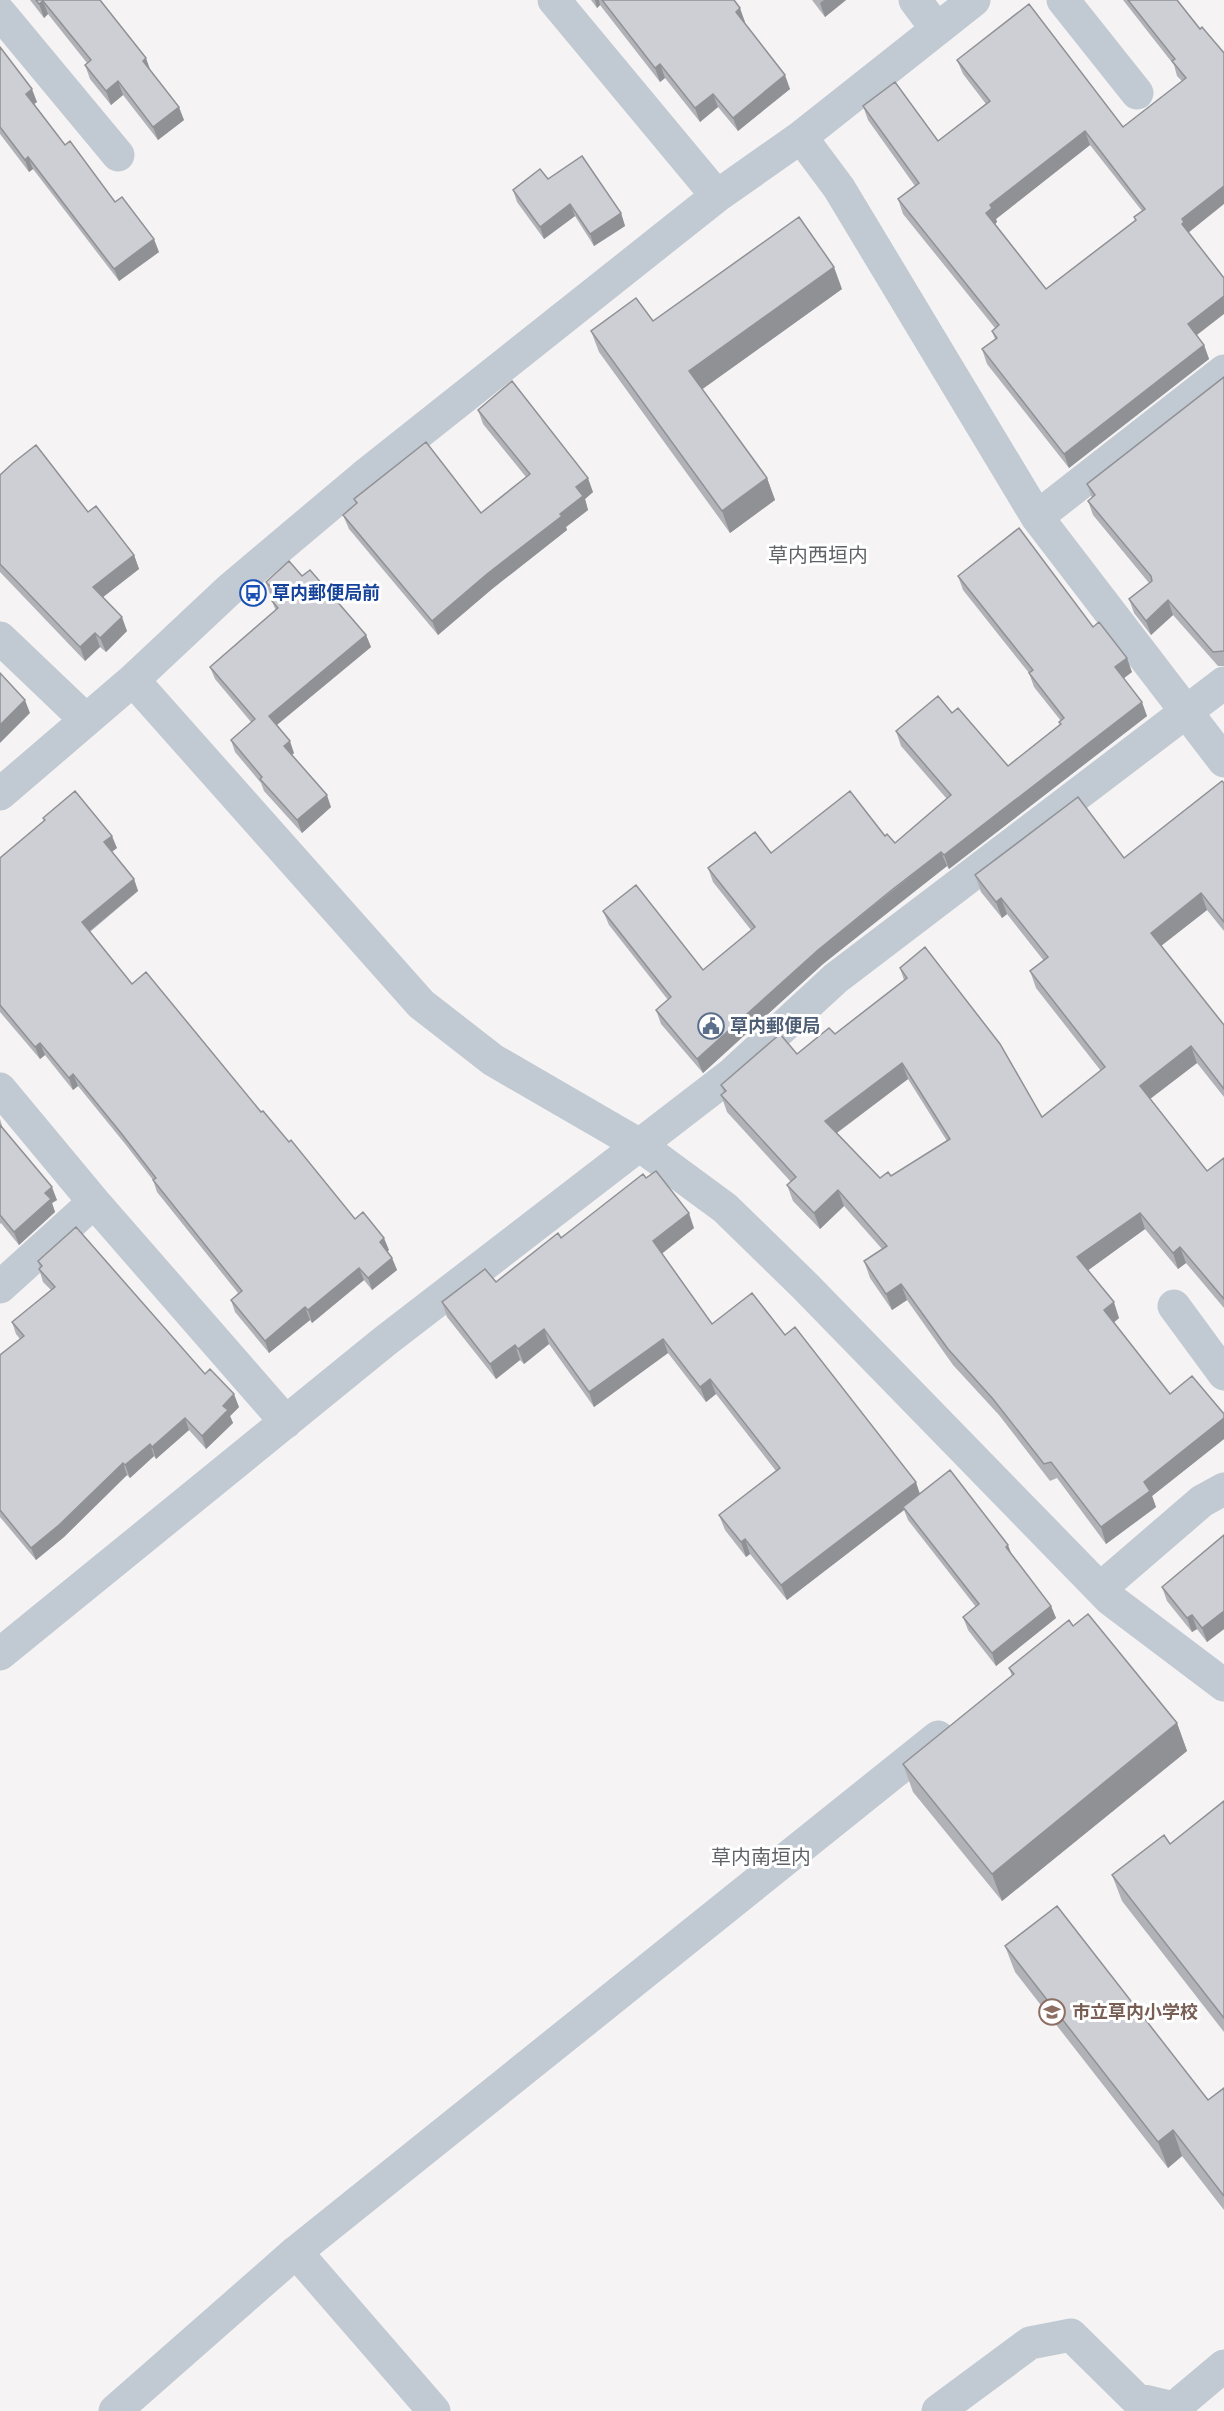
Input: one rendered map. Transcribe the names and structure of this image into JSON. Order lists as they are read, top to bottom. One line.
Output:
{"districts":["草内西垣内","草内南垣内"],"places":{"bus stop":["草内郵便局前"],"public building":["草内郵便局"],"school or university":["市立草内小学校"]}}
